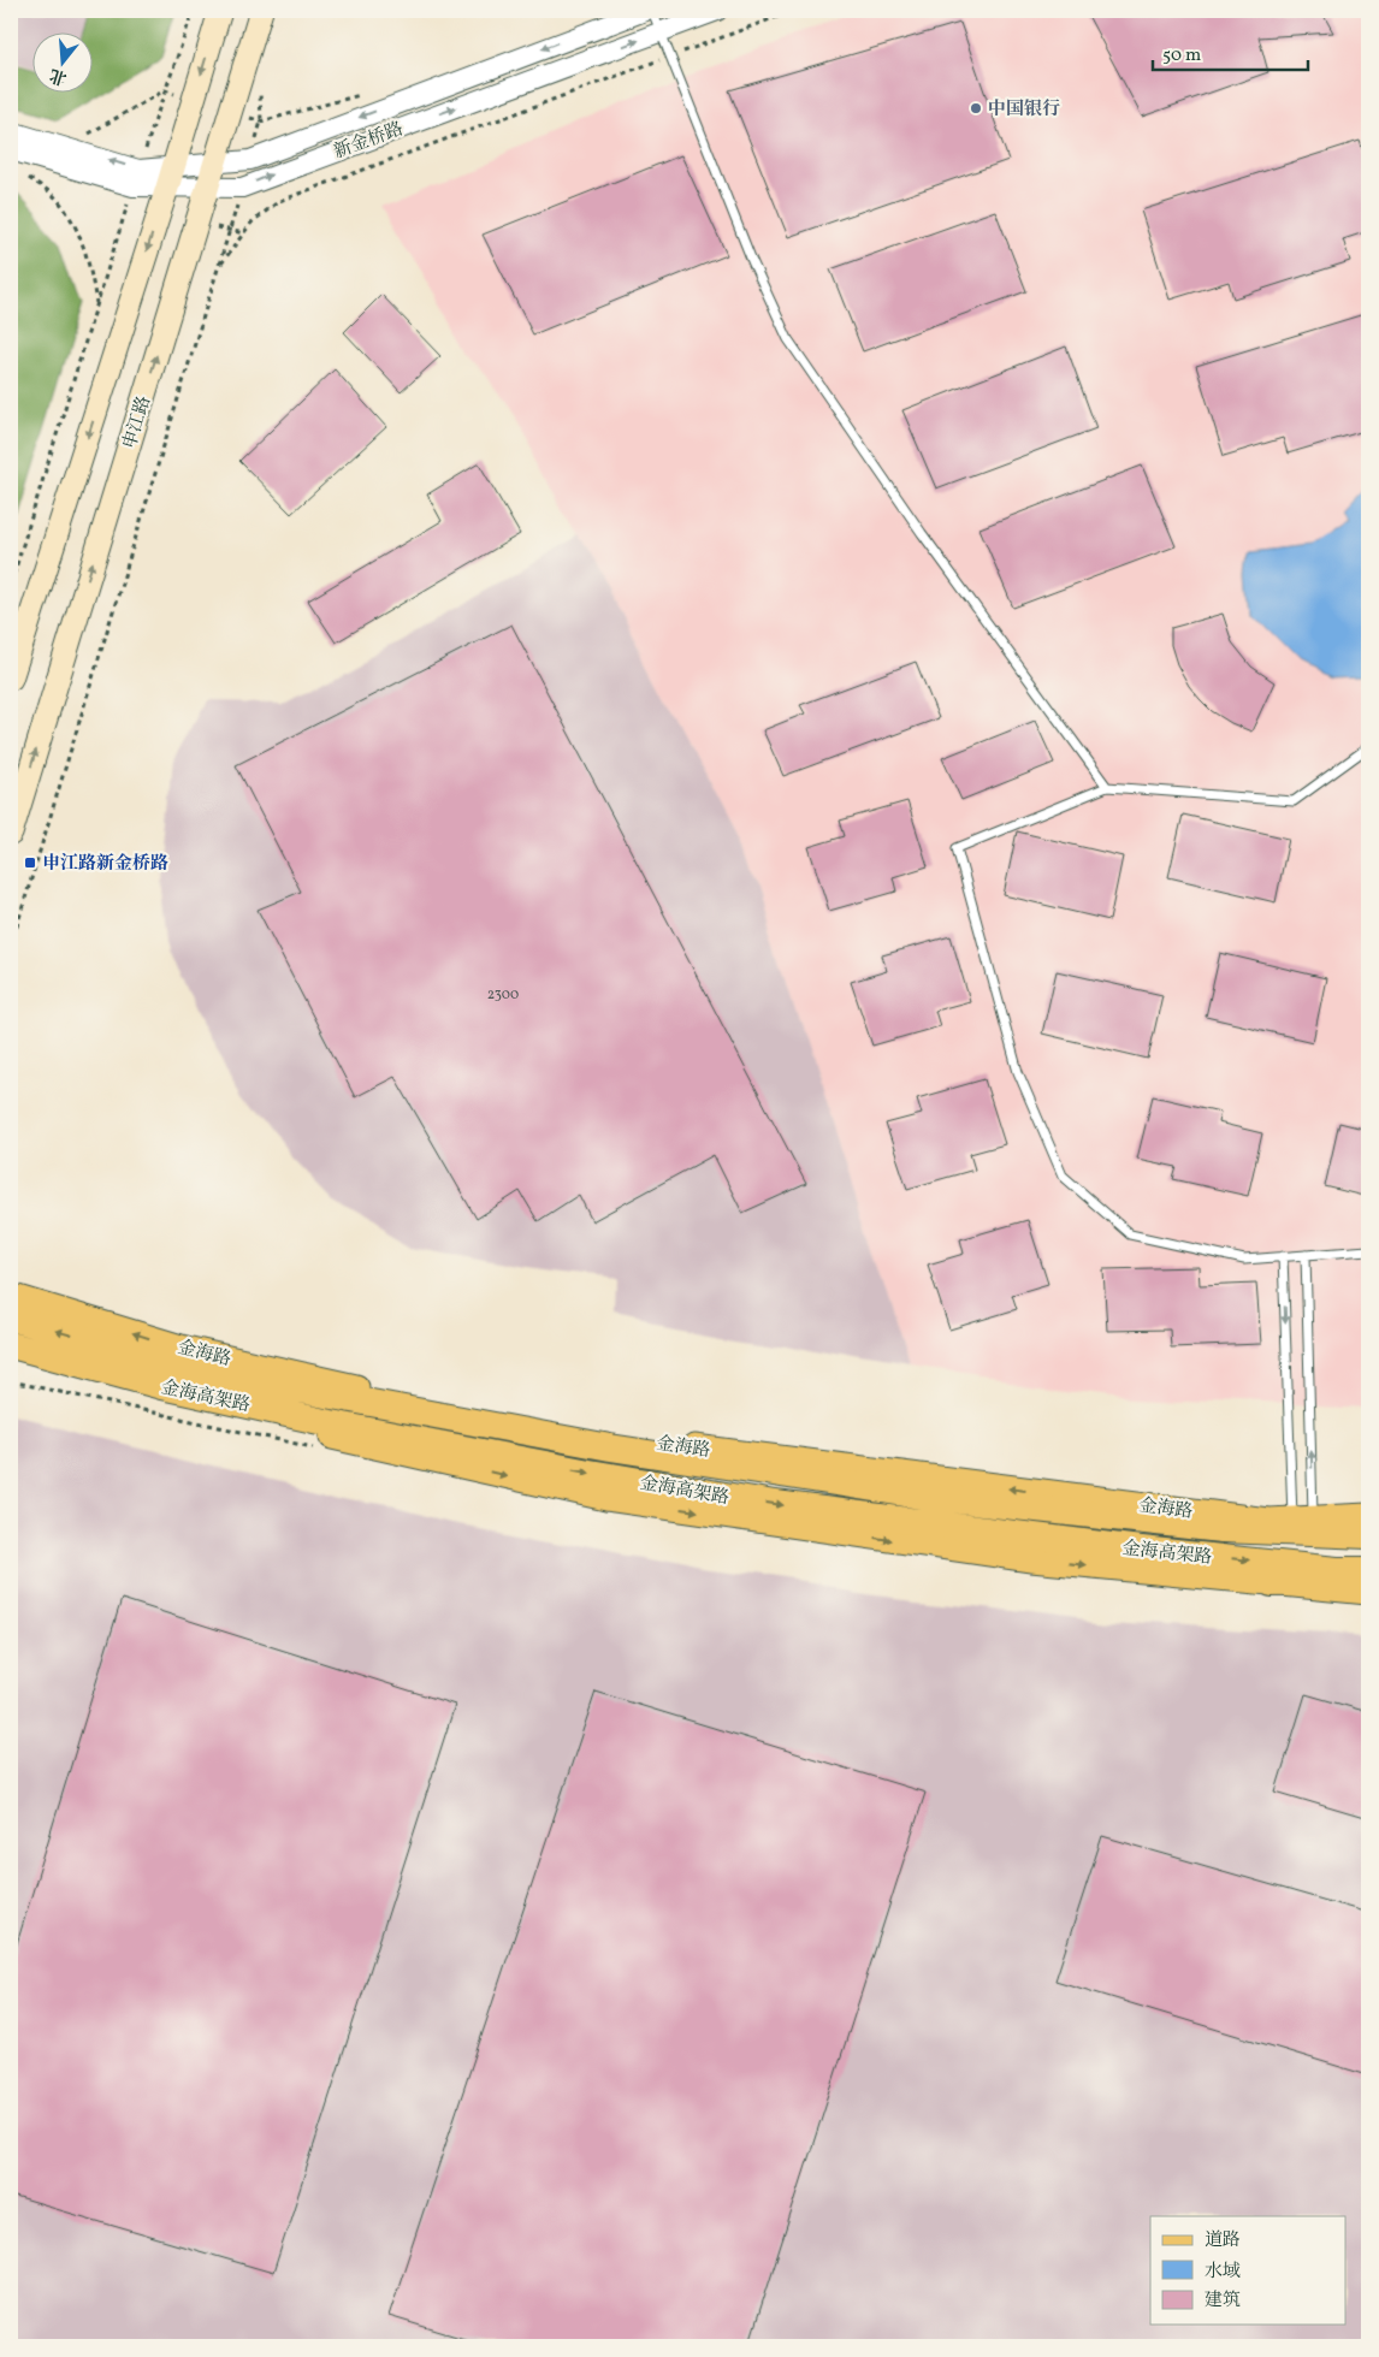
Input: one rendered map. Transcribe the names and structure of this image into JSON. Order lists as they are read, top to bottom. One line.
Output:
{"streets":{"highway":["金海高架路"],"main road":["申江路","金海路"],"street":["新金桥路"]},"crossings":[["新金桥路","申江路"]],"places":{"other":["中国银行"],"transit":["申江路新金桥路"]},"house_numbers":["2300"],"legend":["道路","水域","建筑"],"scale_bar":"50 m","north":"bottom"}
